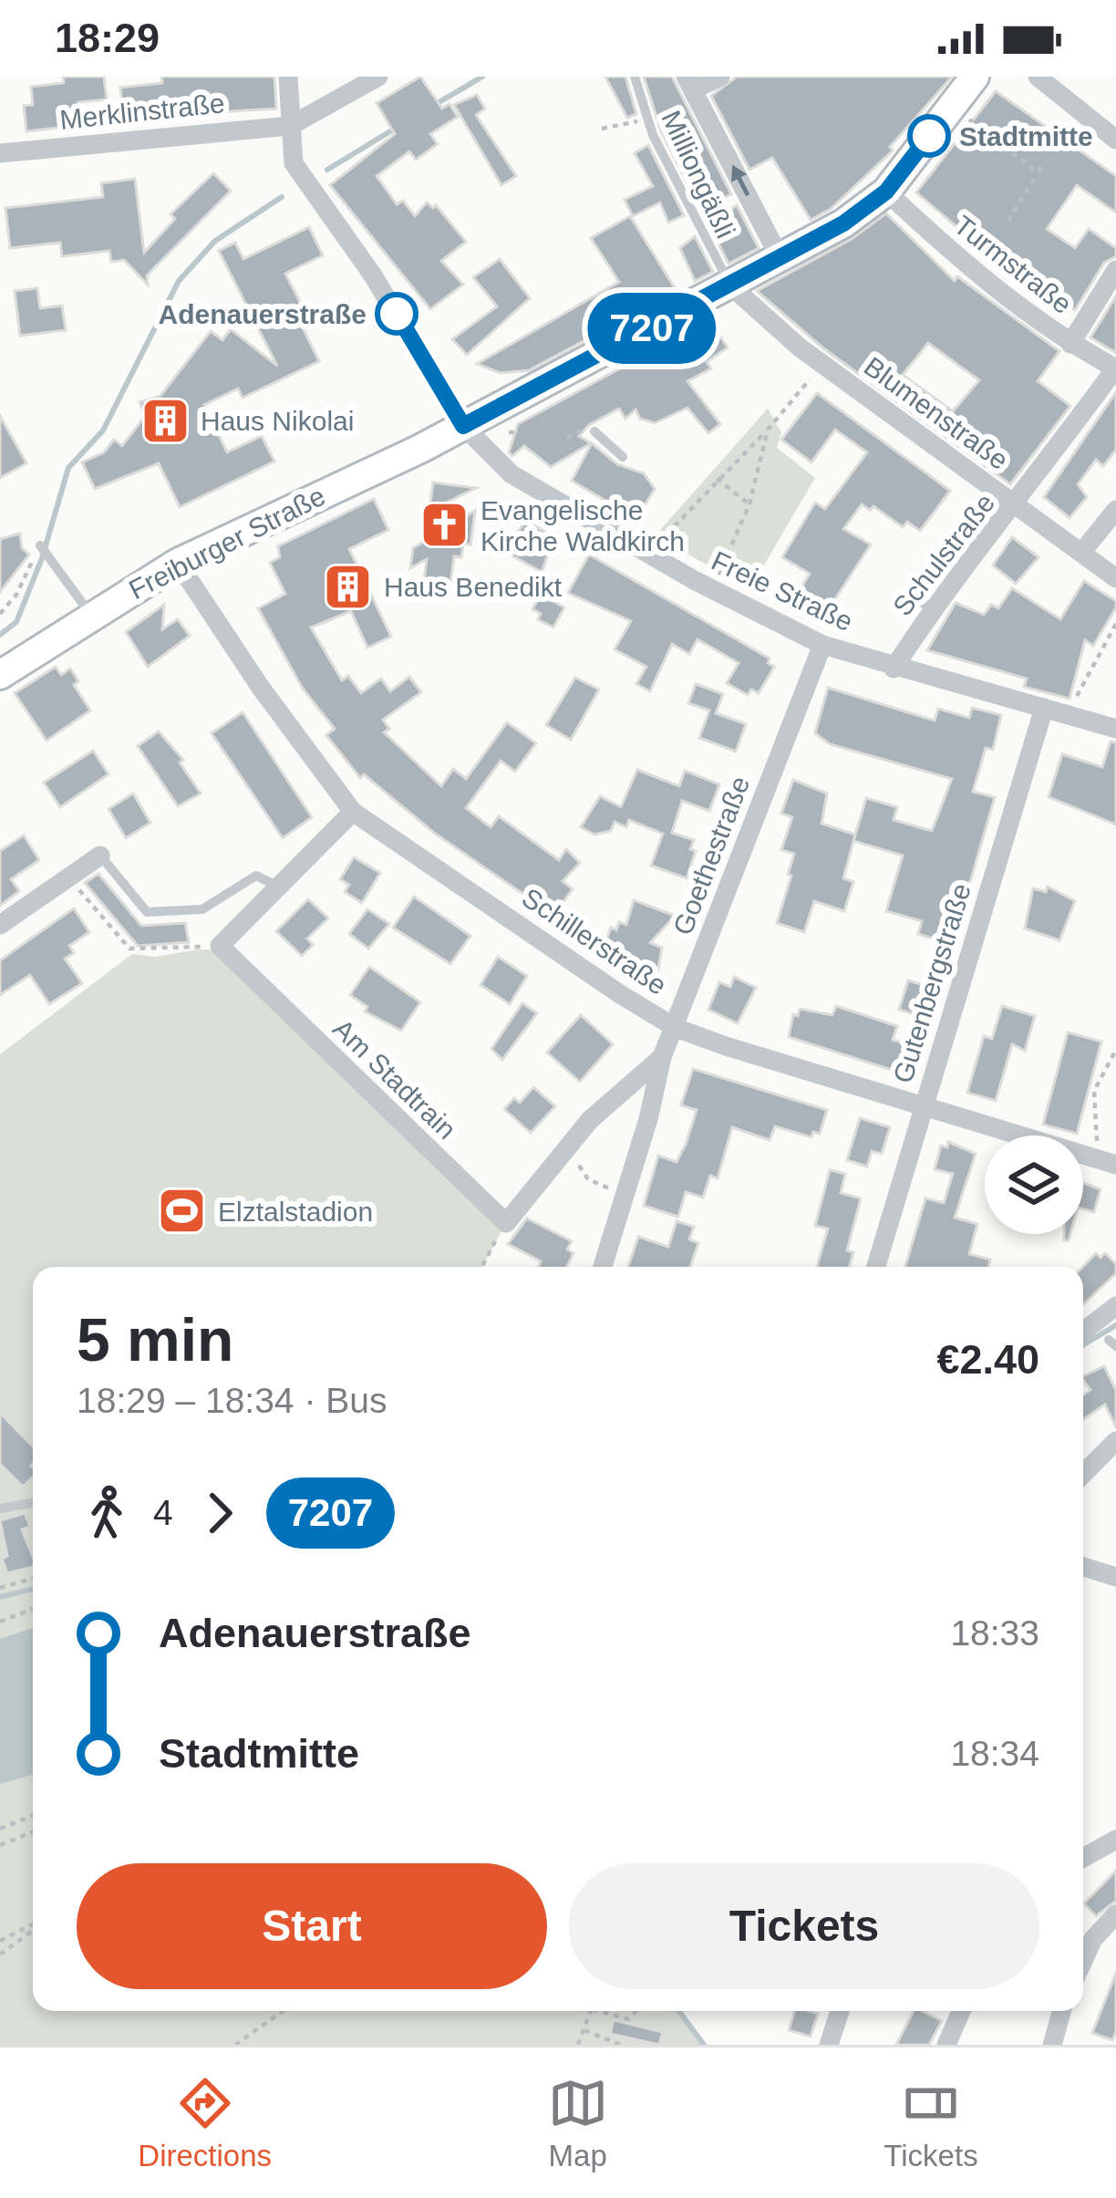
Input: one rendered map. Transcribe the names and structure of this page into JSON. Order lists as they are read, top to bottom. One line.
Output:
{"streets":{"street":["Merklinstraße","Turmstraße","Blumenstraße","Freiburger Straße","Schulstraße","Freie Straße","Goethestraße","Schillerstraße","Gutenbergstraße","Am Stadtrain"],"lane":["Milliongäßli"]},"crossings":[["Milliongäßli","Blumenstraße"],["Milliongäßli","Freiburger Straße"],["Turmstraße","Freiburger Straße"],["Turmstraße","Schulstraße"],["Blumenstraße","Freiburger Straße"],["Blumenstraße","Schulstraße"],["Freiburger Straße","Freie Straße"],["Freiburger Straße","Schillerstraße"],["Schulstraße","Freie Straße"],["Freie Straße","Goethestraße"],["Freie Straße","Gutenbergstraße"],["Goethestraße","Schillerstraße"],["Schillerstraße","Gutenbergstraße"]],"places":{"other":["Stadtmitte","Adenauerstraße"],"building":["Haus Nikolai","Haus Benedikt"],"church":["Evangelische Kirche Waldkirch"],"sports":["Elztalstadion"]},"lines":["bus line 7207"],"page":{"status":"18:29","on_map":"7207","heading":["5 min","18:29 – 18:34 · Bus","€2.40"],"legs":["4","7207"],"list":[{"name":"Adenauerstraße","value":"18:33"},{"name":"Stadtmitte","value":"18:34"}],"buttons":["Start","Tickets"],"tabs":["Directions","Map","Tickets"]}}
